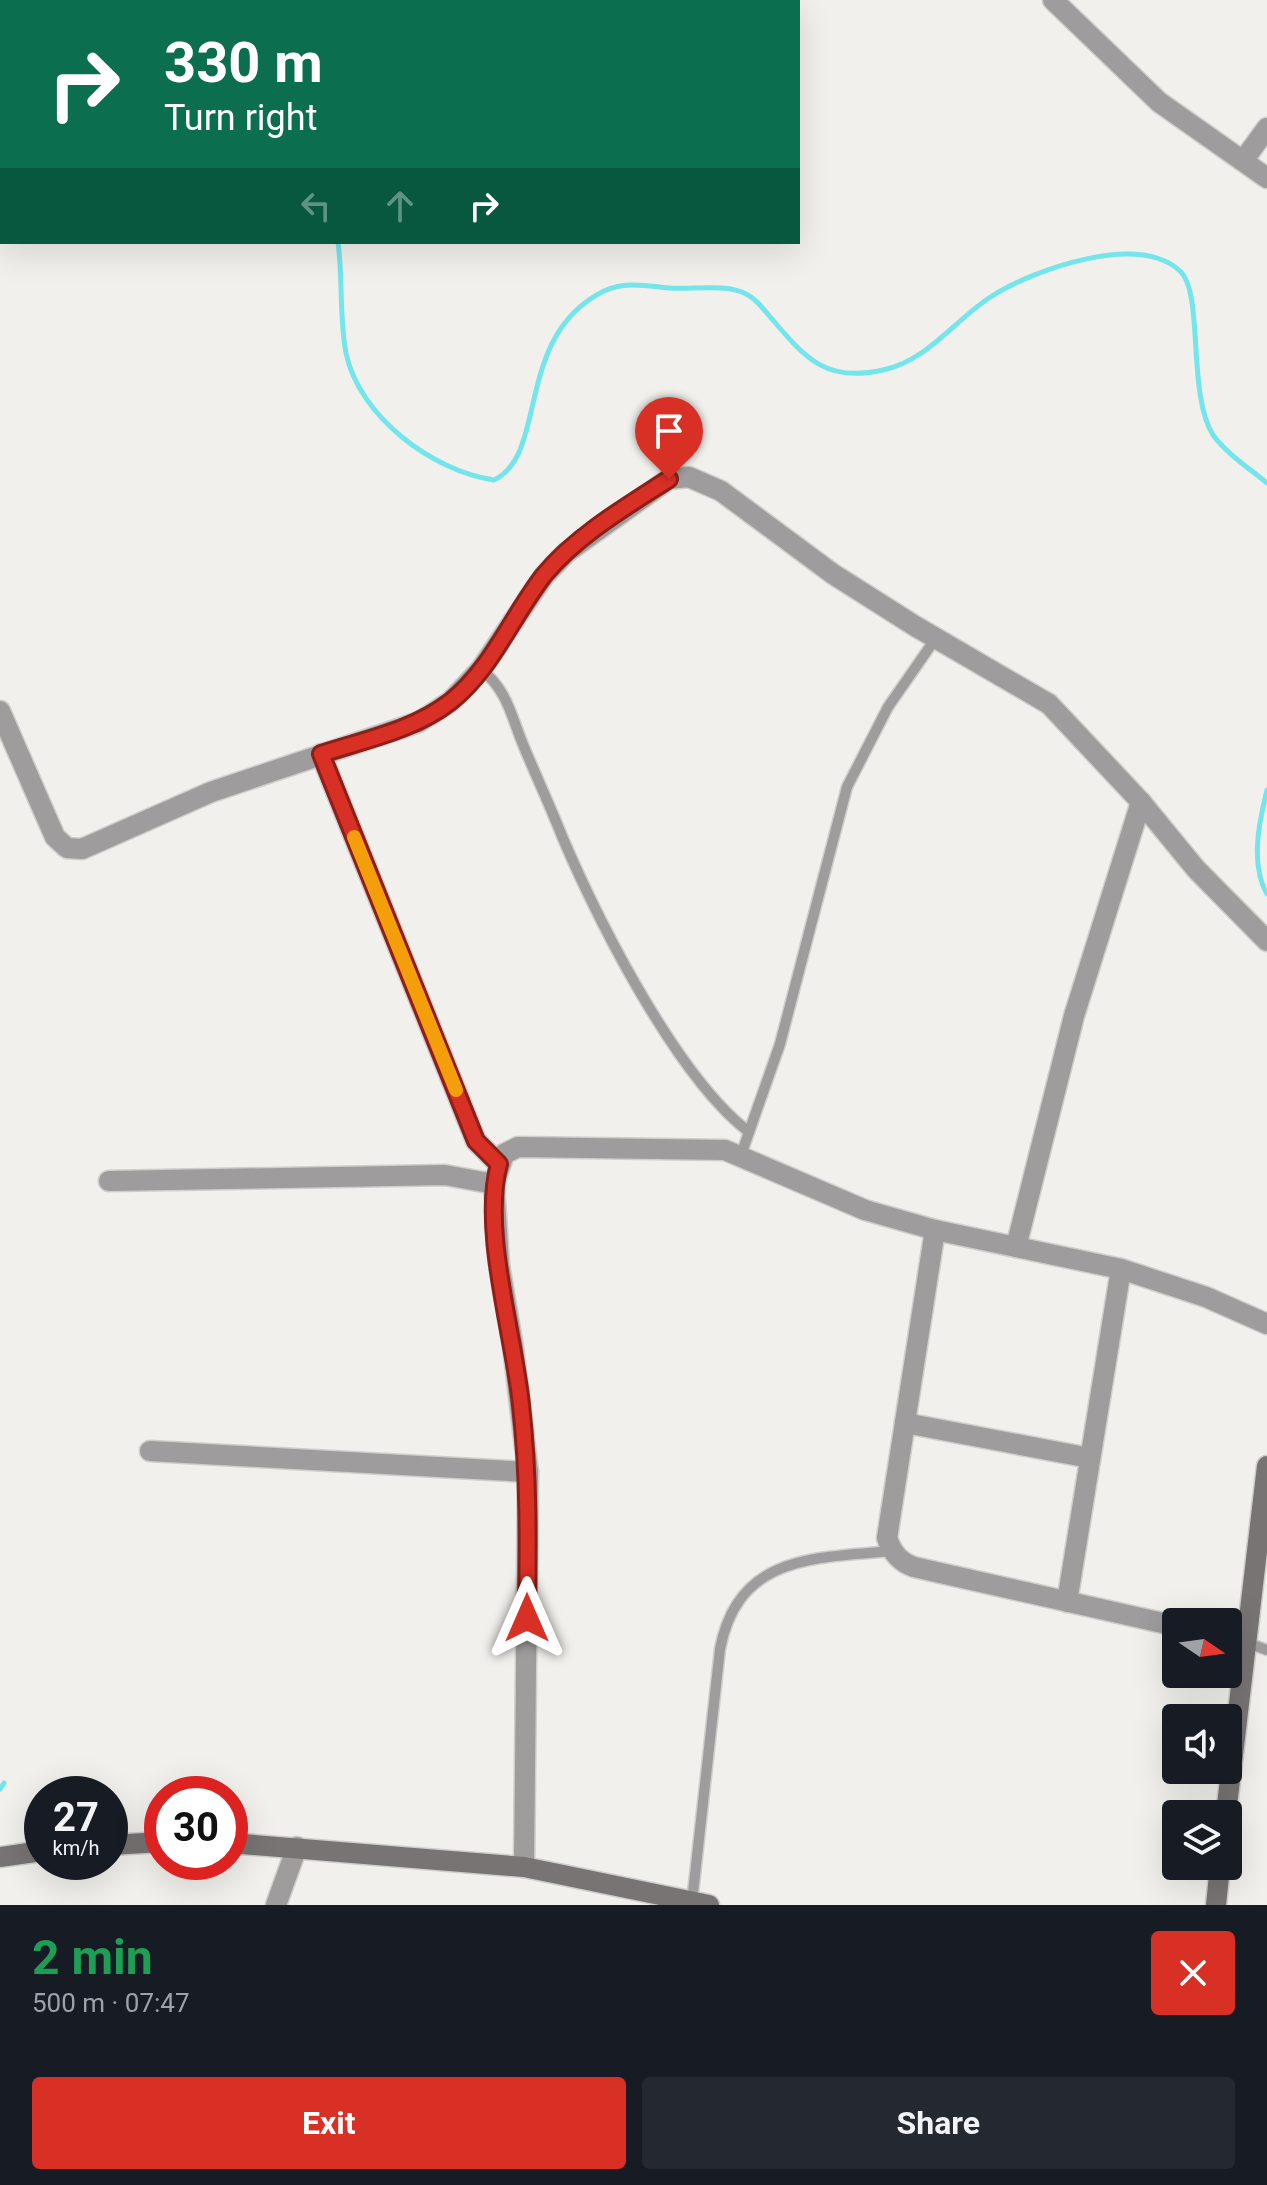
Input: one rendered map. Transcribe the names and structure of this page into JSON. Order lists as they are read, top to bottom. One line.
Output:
{"north":"right","page":{"turn":["330 m","Turn right"],"speed":"27 km/h","limit":"30","heading":["2 min","500 m · 07:47"],"buttons":["Exit","Share"]}}
